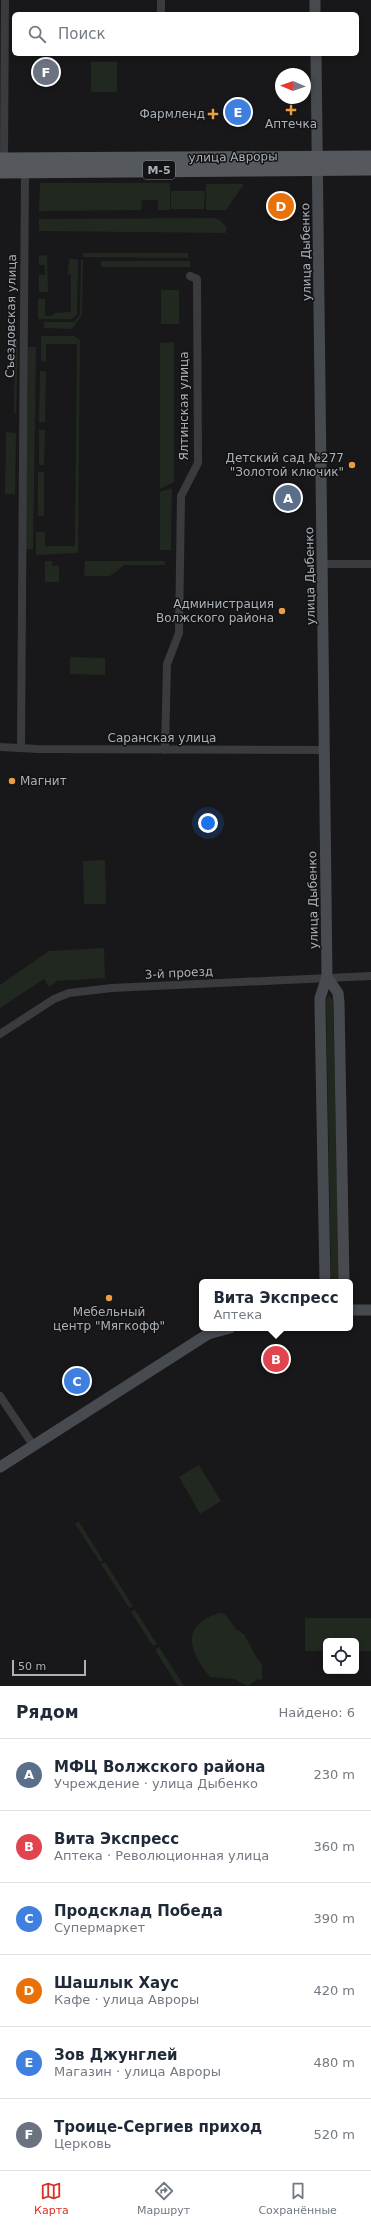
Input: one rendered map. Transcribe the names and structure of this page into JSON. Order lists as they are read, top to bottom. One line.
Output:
{"streets":{"main road":["улица Авроры","М-5","улица Дыбенко"],"street":["Съездовская улица","Ялтинская улица","Саранская улица","3-й проезд"]},"crossings":[["улица Авроры","улица Дыбенко"],["улица Авроры","Съездовская улица"],["улица Дыбенко","Саранская улица"],["улица Дыбенко","3-й проезд"],["Съездовская улица","Саранская улица"],["Ялтинская улица","Саранская улица"]],"places":{"health":["Аптечка","Фармленд"],"other":["Детский сад №277 \"Золотой ключик\"","Администрация Волжского района","Магнит","Мебельный центр \"Мягкофф\""]},"scale_bar":"50 m","north":"left","page":{"search":"Поиск","pins":["F","E","D","A","B","C"],"popup":["Вита Экспресс","Аптека"],"scale":"50 m","heading":["Рядом","Найдено: 6"],"list":[{"mark":"A","name":"МФЦ Волжского района","note":"Учреждение · улица Дыбенко","value":"230 m"},{"mark":"B","name":"Вита Экспресс","note":"Аптека · Революционная улица","value":"360 m"},{"mark":"C","name":"Продсклад Победа","note":"Супермаркет","value":"390 m"},{"mark":"D","name":"Шашлык Хаус","note":"Кафе · улица Авроры","value":"420 m"},{"mark":"E","name":"Зов Джунглей","note":"Магазин · улица Авроры","value":"480 m"},{"mark":"F","name":"Троице-Сергиев приход","note":"Церковь","value":"520 m"}],"nav":["Карта","Маршрут","Сохранённые"]}}
